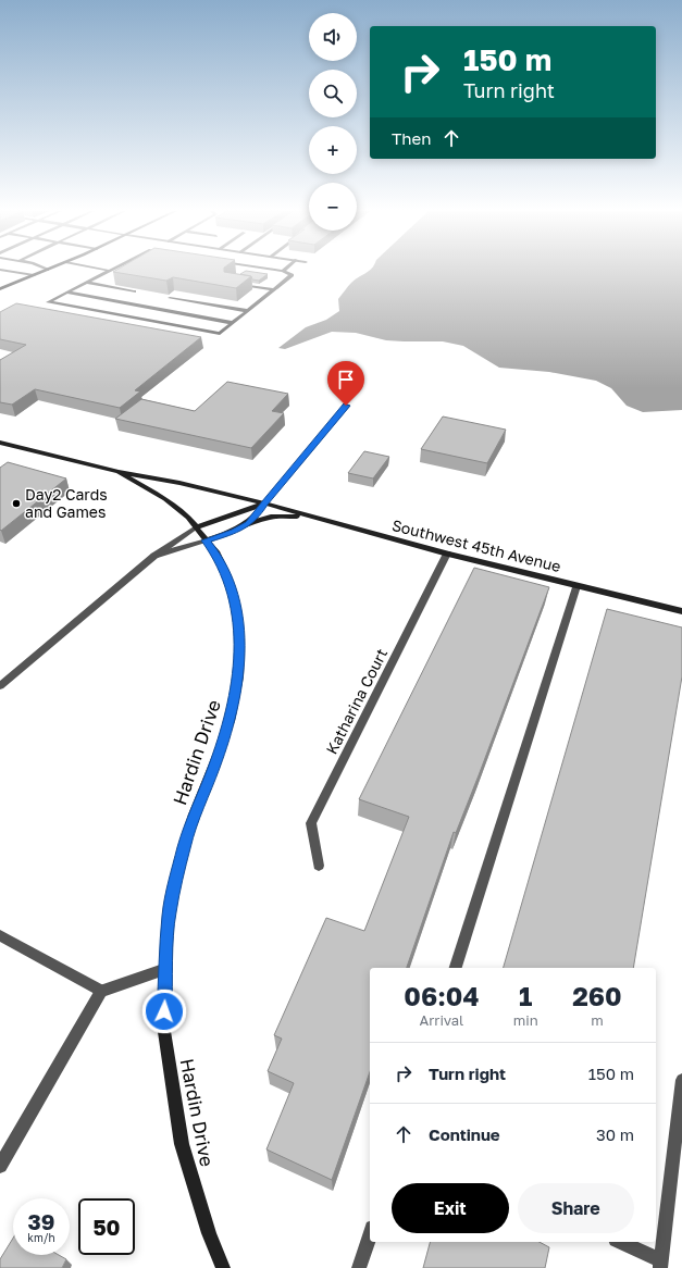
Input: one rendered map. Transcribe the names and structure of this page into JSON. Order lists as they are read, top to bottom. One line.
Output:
{"streets":{"main road":["Southwest 45th Avenue","Hardin Drive"],"street":["Katharina Court"]},"crossings":[["Southwest 45th Avenue","Katharina Court"],["Southwest 45th Avenue","Hardin Drive"]],"places":["Day2 Cards and Games"],"page":{"map_buttons":["+","−"],"turn":["150 m","Turn right"],"then":"Then","eta":["06:04","Arrival","1","min","260","m"],"list":[{"name":"Turn right","value":"150 m"},{"name":"Continue","value":"30 m"}],"buttons":["Exit","Share"],"speed":"39 km/h","limit":"50"}}
